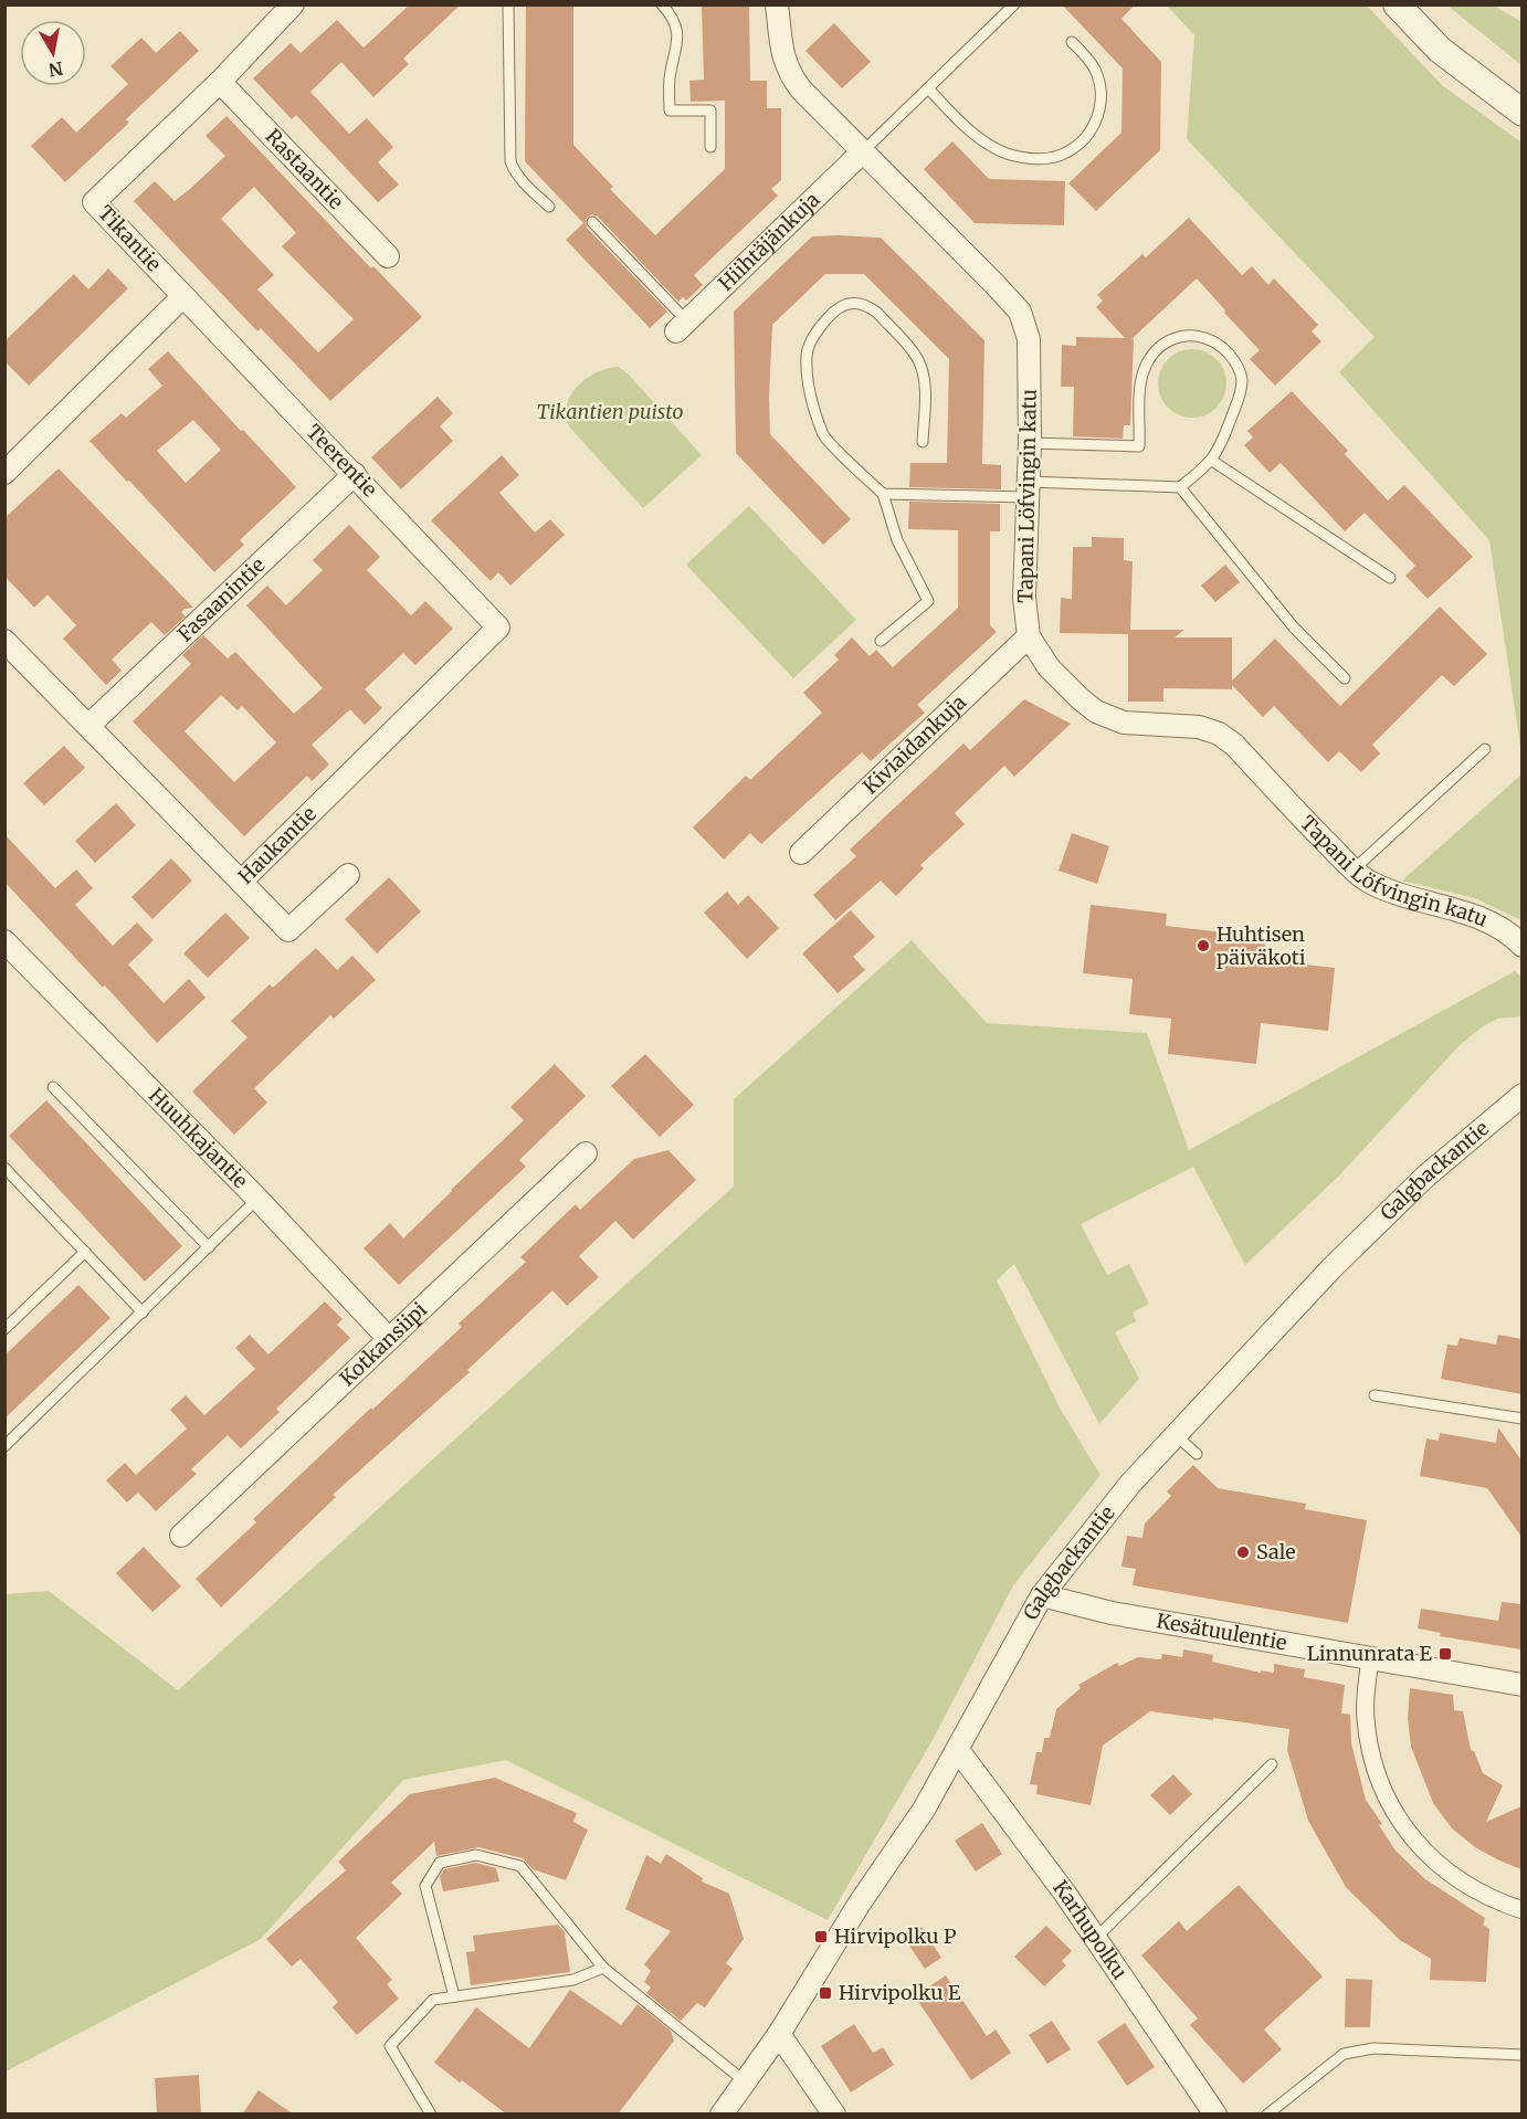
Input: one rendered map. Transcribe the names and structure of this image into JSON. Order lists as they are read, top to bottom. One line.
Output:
{"streets":{"street":["Rastaantie","Tikantie","Hiihtäjänkuja","Teerentie","Tapani Löfvingin katu","Fasaanintie","Kiviaidankuja","Haukantie","Huuhkajantie","Galgbackantie","Kotkansiipi","Kesätuulentie","Karhupolku"]},"crossings":[["Rastaantie","Tikantie"],["Tikantie","Teerentie"],["Hiihtäjänkuja","Tapani Löfvingin katu"],["Teerentie","Fasaanintie"],["Teerentie","Haukantie"],["Tapani Löfvingin katu","Kiviaidankuja"],["Fasaanintie","Haukantie"],["Huuhkajantie","Kotkansiipi"],["Galgbackantie","Kesätuulentie"],["Galgbackantie","Karhupolku"]],"parks":["Tikantien puisto"],"places":{"other":["Huhtisen päiväkoti","Sale"],"transit":["Linnunrata E","Hirvipolku P","Hirvipolku E"]},"north":"bottom"}
